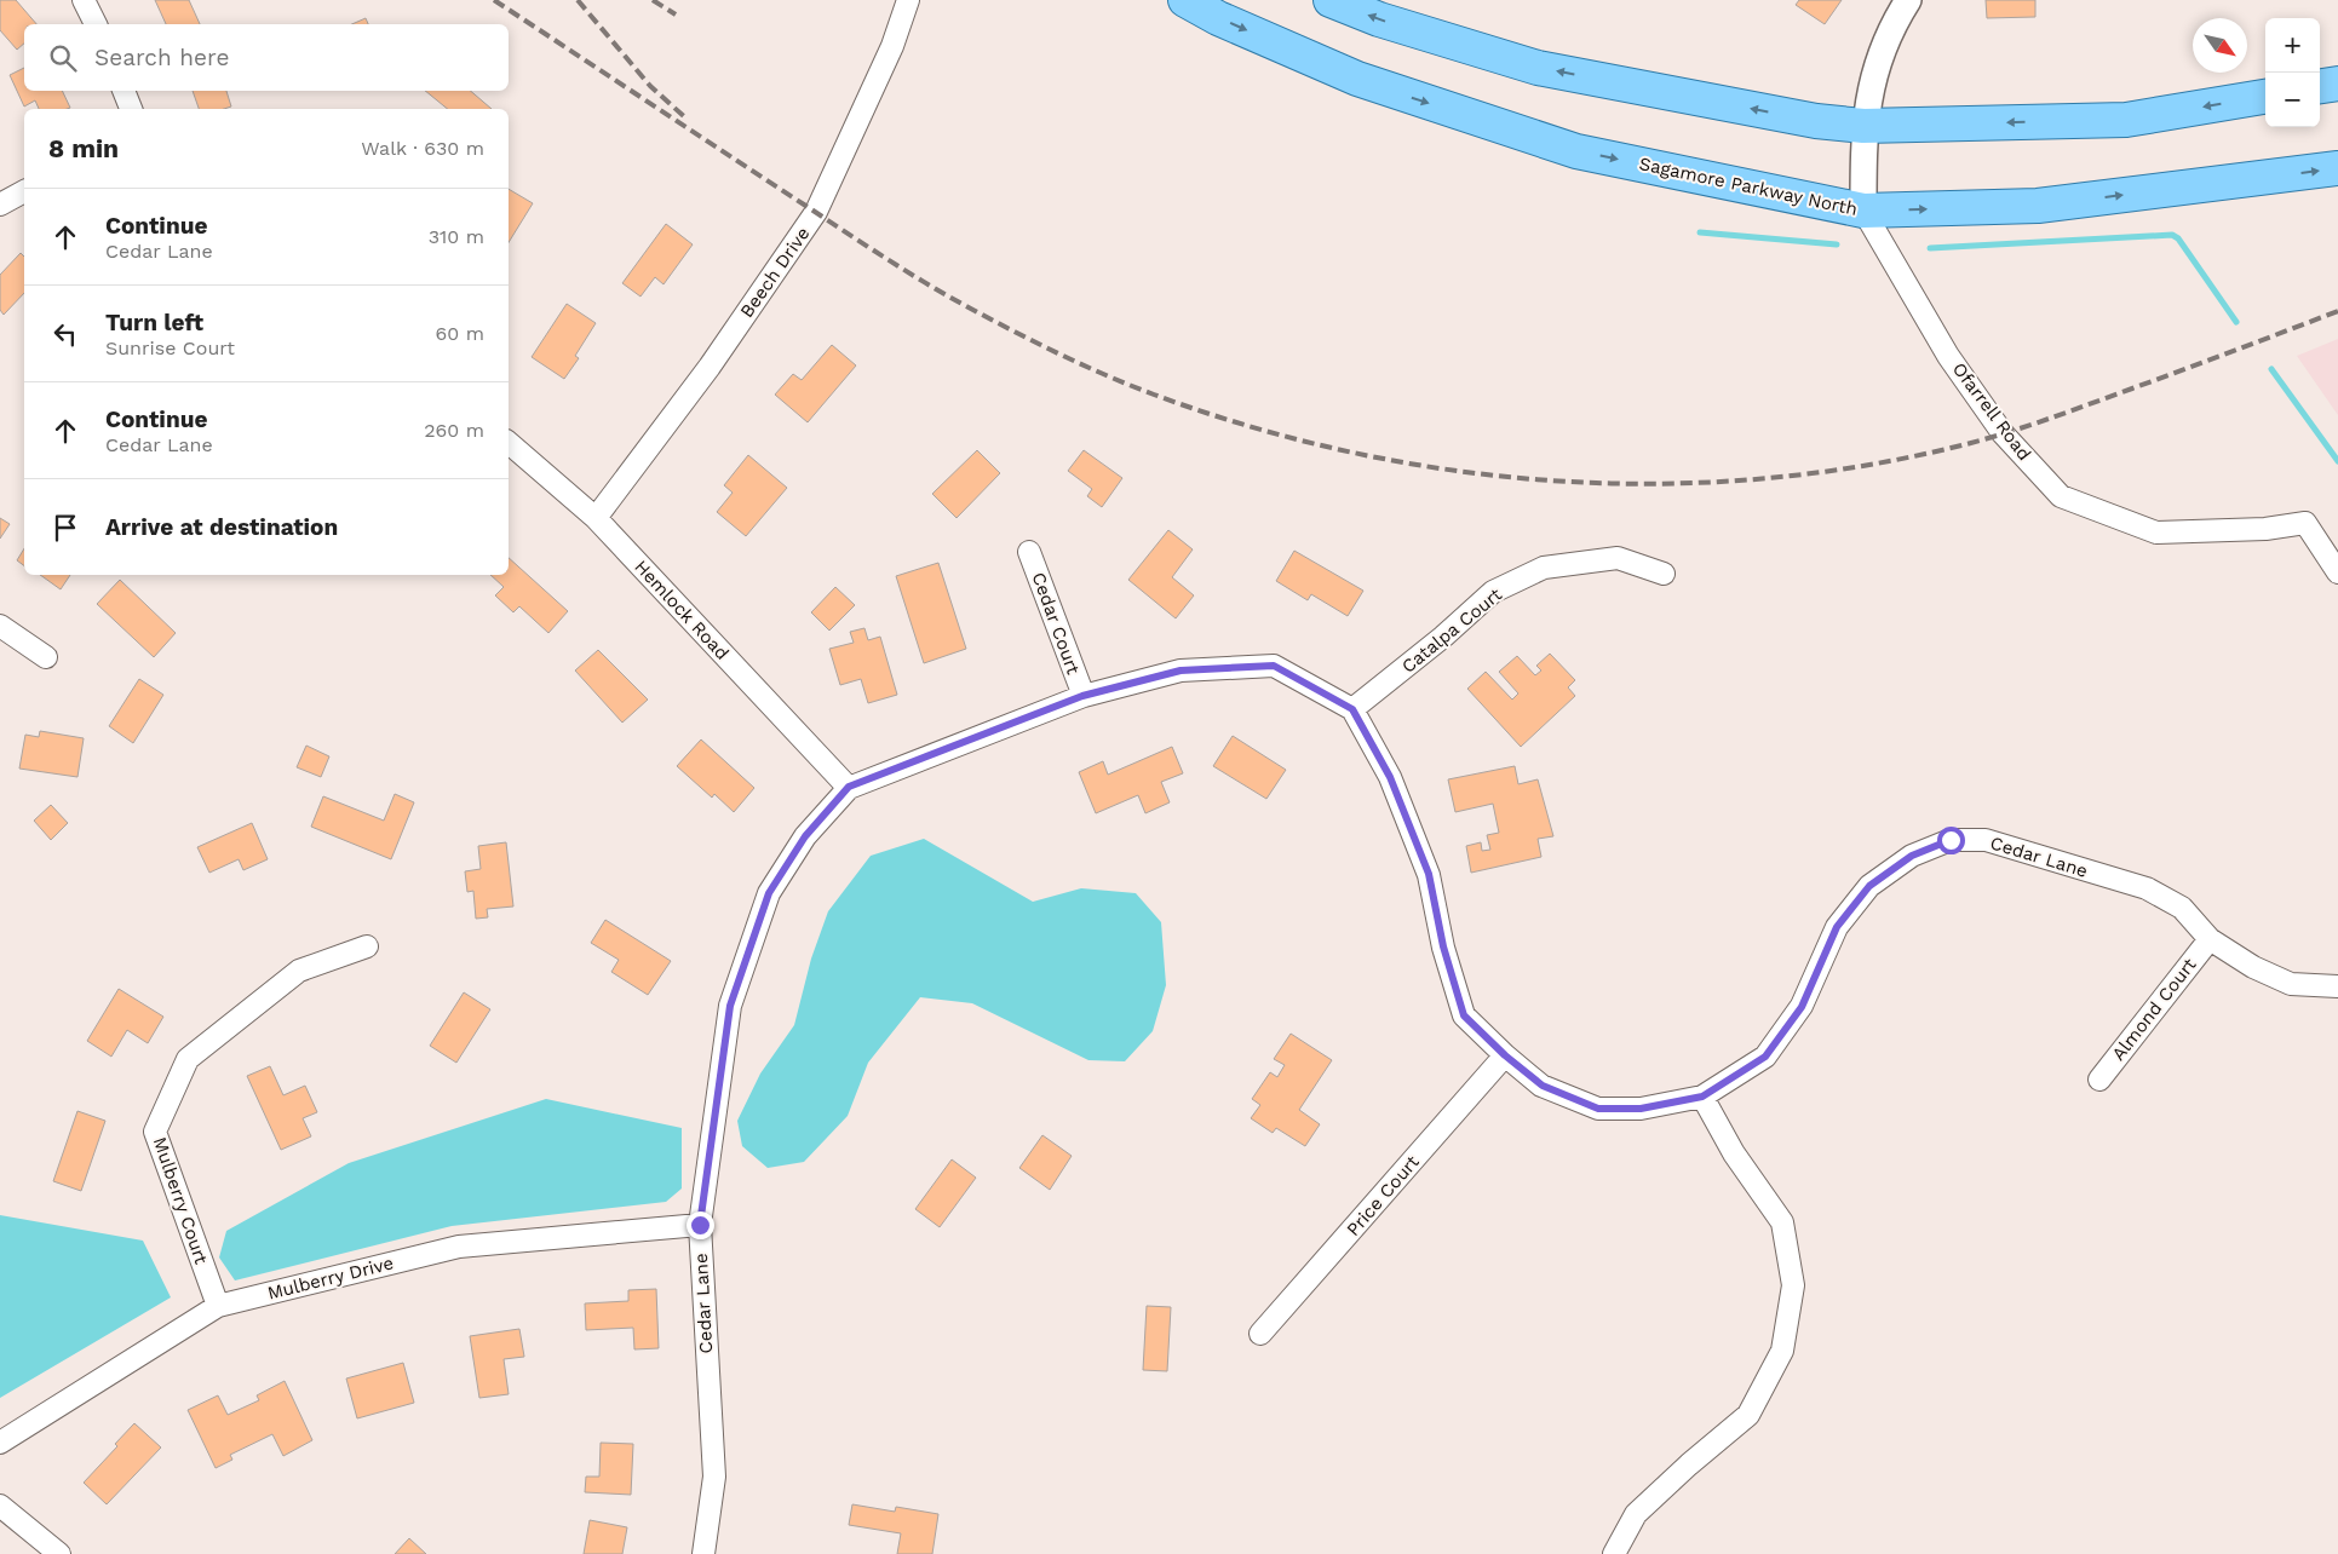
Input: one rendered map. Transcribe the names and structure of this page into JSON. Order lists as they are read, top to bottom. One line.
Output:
{"streets":{"main road":["Sagamore Parkway North"],"street":["Beech Drive","Ofarrell Road","Hemlock Road","Cedar Court","Catalpa Court","Cedar Lane","Almond Court","Price Court","Mulberry Court","Mulberry Drive"]},"crossings":[["Sagamore Parkway North","Ofarrell Road"],["Beech Drive","Hemlock Road"],["Hemlock Road","Cedar Lane"],["Cedar Court","Cedar Lane"],["Catalpa Court","Cedar Lane"],["Cedar Lane","Almond Court"],["Cedar Lane","Price Court"],["Cedar Lane","Mulberry Drive"],["Mulberry Court","Mulberry Drive"]],"north":"bottom right","page":{"map_buttons":["+","−"],"search":"Search here","heading":["8 min","Walk · 630 m"],"list":[["Continue","Cedar Lane","310 m"],["Turn left","Sunrise Court","60 m"],["Continue","Cedar Lane","260 m"],"Arrive at destination"]}}
